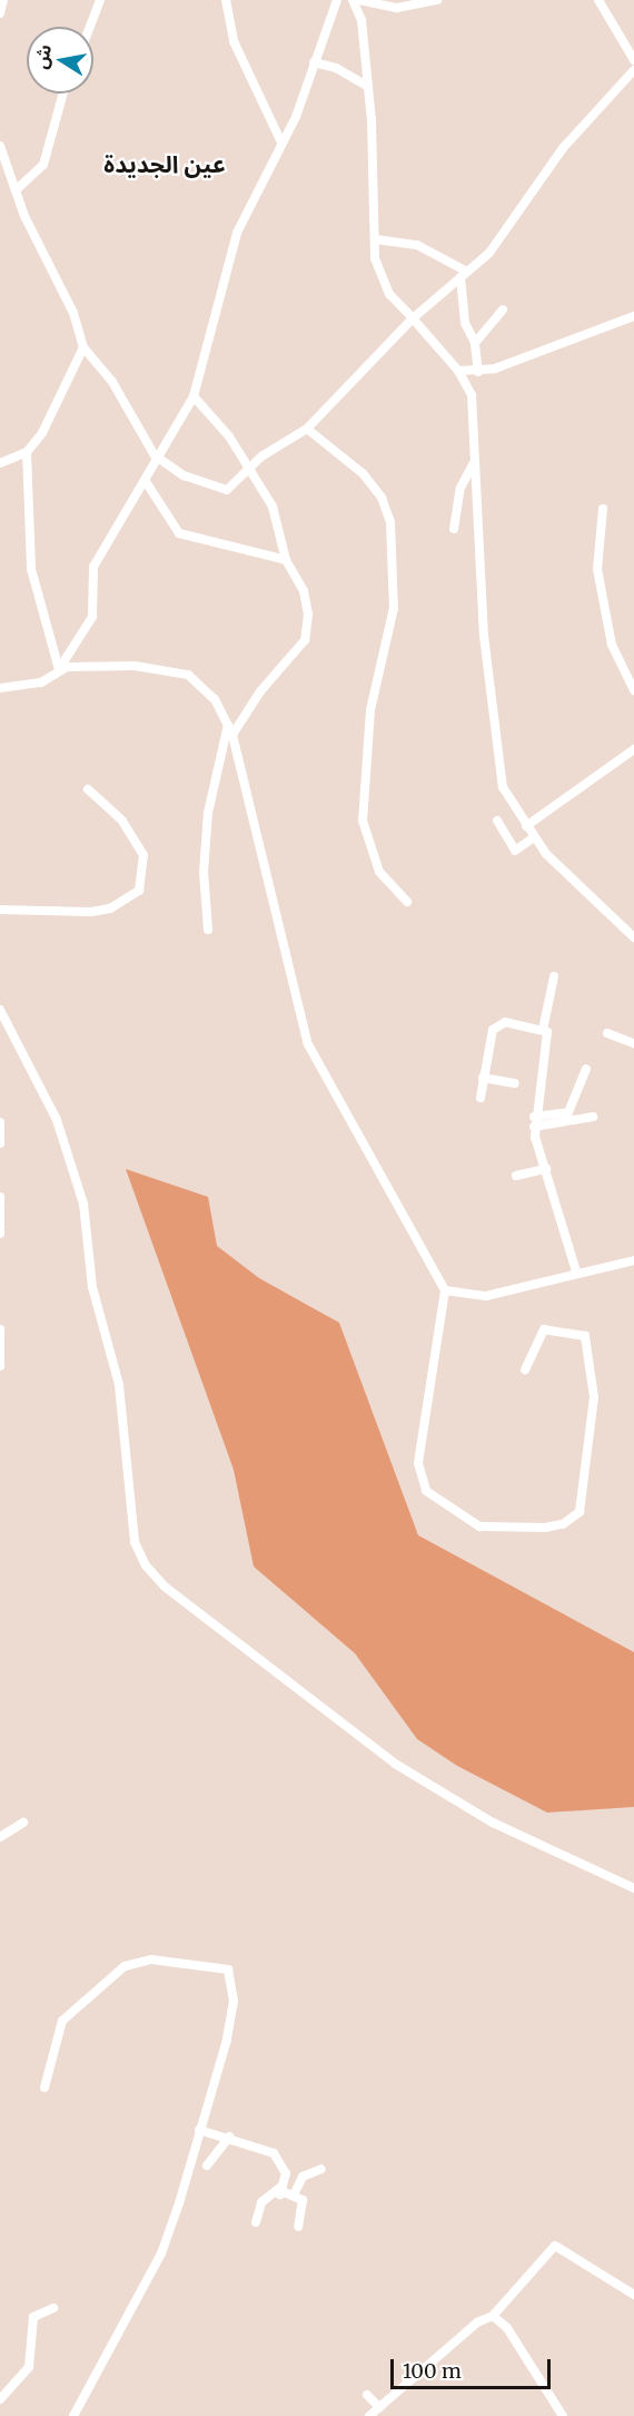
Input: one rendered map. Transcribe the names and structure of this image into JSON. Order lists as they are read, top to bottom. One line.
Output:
{"districts":["عين الجديدة"],"scale_bar":"100 m","north":"left"}
